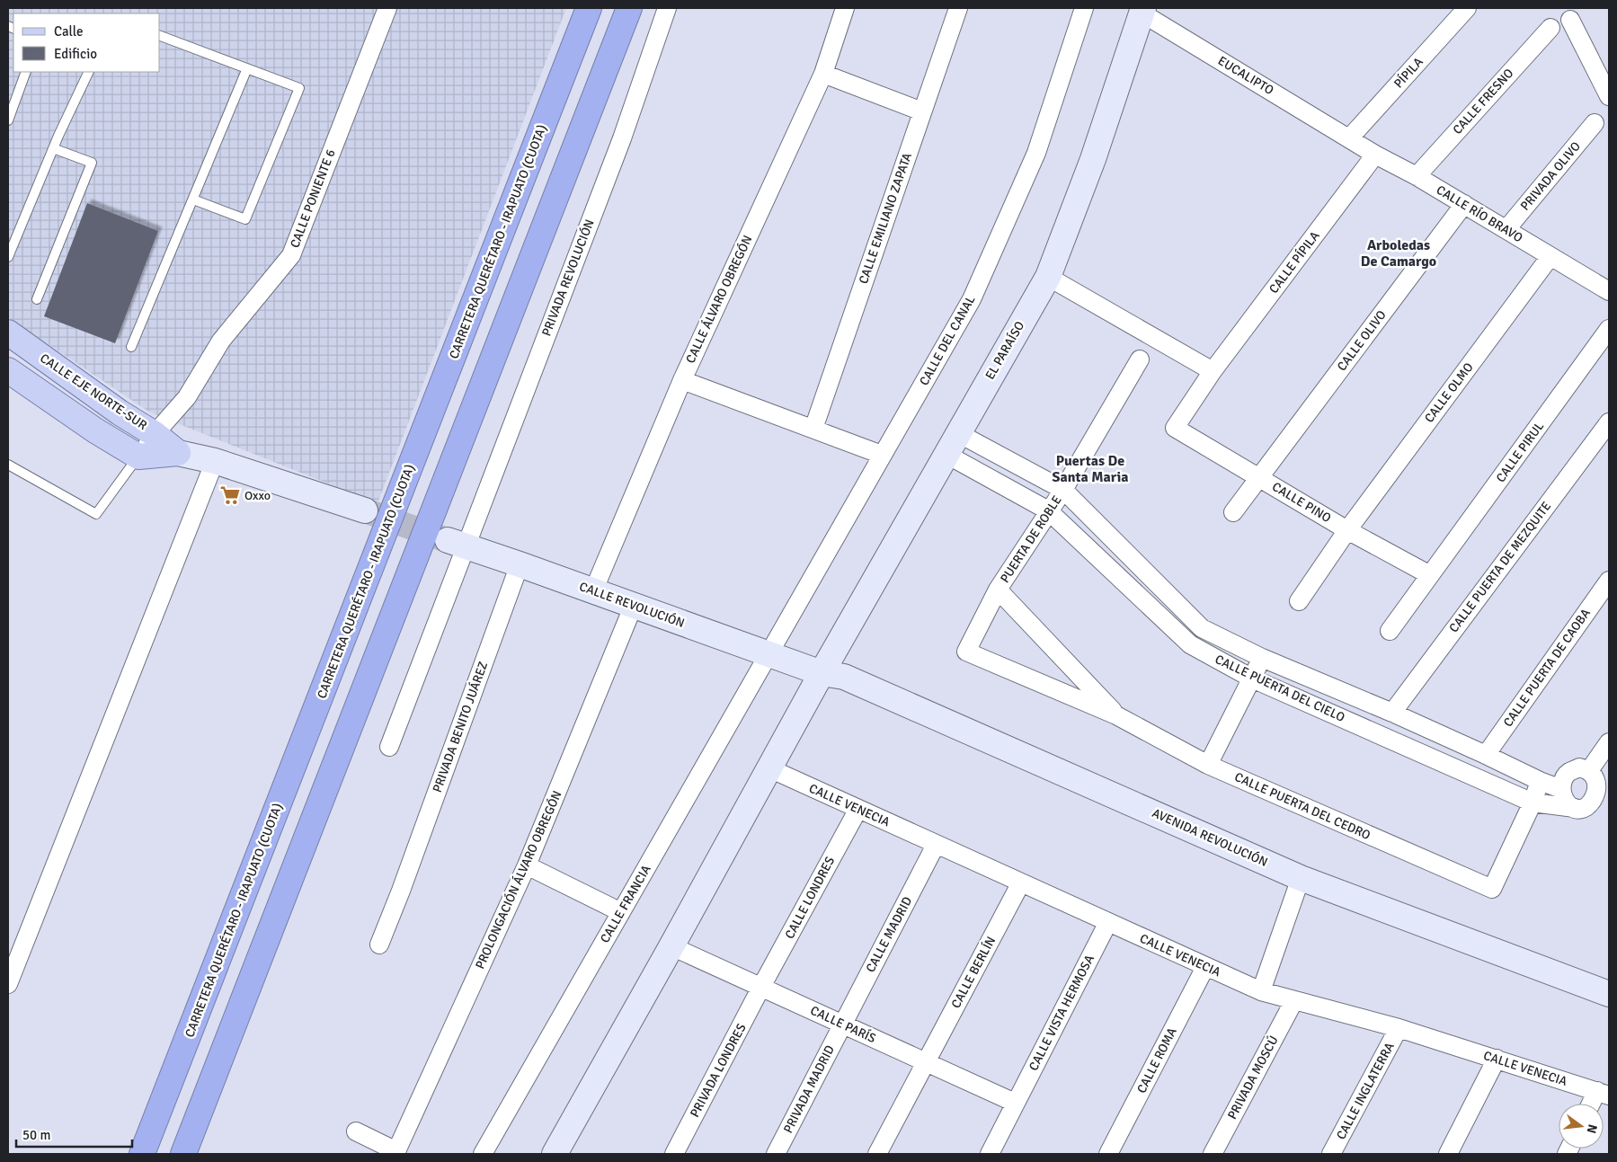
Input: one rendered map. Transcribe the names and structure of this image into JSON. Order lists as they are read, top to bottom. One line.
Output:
{"streets":{"highway":["CARRETERA QUERÉTARO - IRAPUATO (CUOTA)"],"main road":["EL PARAÍSO","CALLE EJE NORTE-SUR","CALLE REVOLUCIÓN","AVENIDA REVOLUCIÓN"],"street":["PÍPILA","EUCALIPTO","CALLE FRESNO","PRIVADA OLIVO","CALLE PONIENTE 6","CALLE RÍO BRAVO","CALLE EMILIANO ZAPATA","CALLE PÍPILA","PRIVADA REVOLUCIÓN","CALLE ÁLVARO OBREGÓN","CALLE DEL CANAL","CALLE OLIVO","CALLE OLMO","CALLE PIRUL","CALLE PINO","PUERTA DE ROBLE","CALLE PUERTA DE MEZQUITE","CALLE PUERTA DE CAOBA","CALLE PUERTA DEL CIELO","PRIVADA BENITO JUÁREZ","CALLE VENECIA","CALLE PUERTA DEL CEDRO","PROLONGACIÓN ÁLVARO OBREGÓN","CALLE LONDRES","CALLE FRANCIA","CALLE MADRID","CALLE BERLÍN","CALLE VISTA HERMOSA","CALLE PARÍS","CALLE ROMA","PRIVADA LONDRES","PRIVADA MOSCÚ","PRIVADA MADRID","CALLE INGLATERRA"]},"crossings":[["PÍPILA","EUCALIPTO"],["PÍPILA","CALLE RÍO BRAVO"],["EUCALIPTO","CALLE RÍO BRAVO"],["EUCALIPTO","EL PARAÍSO"],["CALLE FRESNO","CALLE RÍO BRAVO"],["PRIVADA OLIVO","CALLE RÍO BRAVO"],["CALLE PONIENTE 6","CALLE EJE NORTE-SUR"],["CALLE RÍO BRAVO","CALLE PÍPILA"],["CALLE RÍO BRAVO","CALLE OLIVO"],["CALLE RÍO BRAVO","CALLE OLMO"],["CALLE PÍPILA","CALLE PINO"],["PRIVADA REVOLUCIÓN","CALLE REVOLUCIÓN"],["CALLE ÁLVARO OBREGÓN","CALLE REVOLUCIÓN"],["CALLE DEL CANAL","CALLE REVOLUCIÓN"],["CALLE DEL CANAL","CALLE FRANCIA"],["CALLE OLIVO","CALLE PINO"],["EL PARAÍSO","CALLE REVOLUCIÓN"],["EL PARAÍSO","CALLE PUERTA DEL CIELO"],["EL PARAÍSO","AVENIDA REVOLUCIÓN"],["CALLE OLMO","CALLE PINO"],["CALLE PIRUL","CALLE PINO"],["PUERTA DE ROBLE","CALLE PUERTA DEL CIELO"],["PUERTA DE ROBLE","CALLE PUERTA DEL CEDRO"],["CALLE PUERTA DE MEZQUITE","CALLE PUERTA DEL CIELO"],["CALLE REVOLUCIÓN","PRIVADA BENITO JUÁREZ"],["CALLE REVOLUCIÓN","AVENIDA REVOLUCIÓN"],["CALLE REVOLUCIÓN","PROLONGACIÓN ÁLVARO OBREGÓN"],["CALLE REVOLUCIÓN","CALLE FRANCIA"],["CALLE PUERTA DE CAOBA","CALLE PUERTA DEL CIELO"],["CALLE PUERTA DEL CIELO","CALLE PUERTA DEL CEDRO"],["CALLE VENECIA","CALLE LONDRES"],["CALLE VENECIA","CALLE MADRID"],["CALLE VENECIA","CALLE BERLÍN"],["CALLE VENECIA","CALLE VISTA HERMOSA"],["CALLE VENECIA","CALLE ROMA"],["CALLE VENECIA","PRIVADA MOSCÚ"],["CALLE VENECIA","CALLE INGLATERRA"],["CALLE LONDRES","CALLE PARÍS"],["CALLE LONDRES","PRIVADA LONDRES"],["CALLE MADRID","CALLE PARÍS"],["CALLE MADRID","PRIVADA MADRID"],["CALLE BERLÍN","CALLE PARÍS"],["CALLE VISTA HERMOSA","CALLE PARÍS"],["CALLE PARÍS","PRIVADA LONDRES"],["CALLE PARÍS","PRIVADA MADRID"]],"districts":["Arboledas De Camargo","Puertas De Santa Maria"],"places":{"supermarket":["Oxxo"]},"legend":["Calle","Edificio"],"scale_bar":"50 m","north":"right"}
